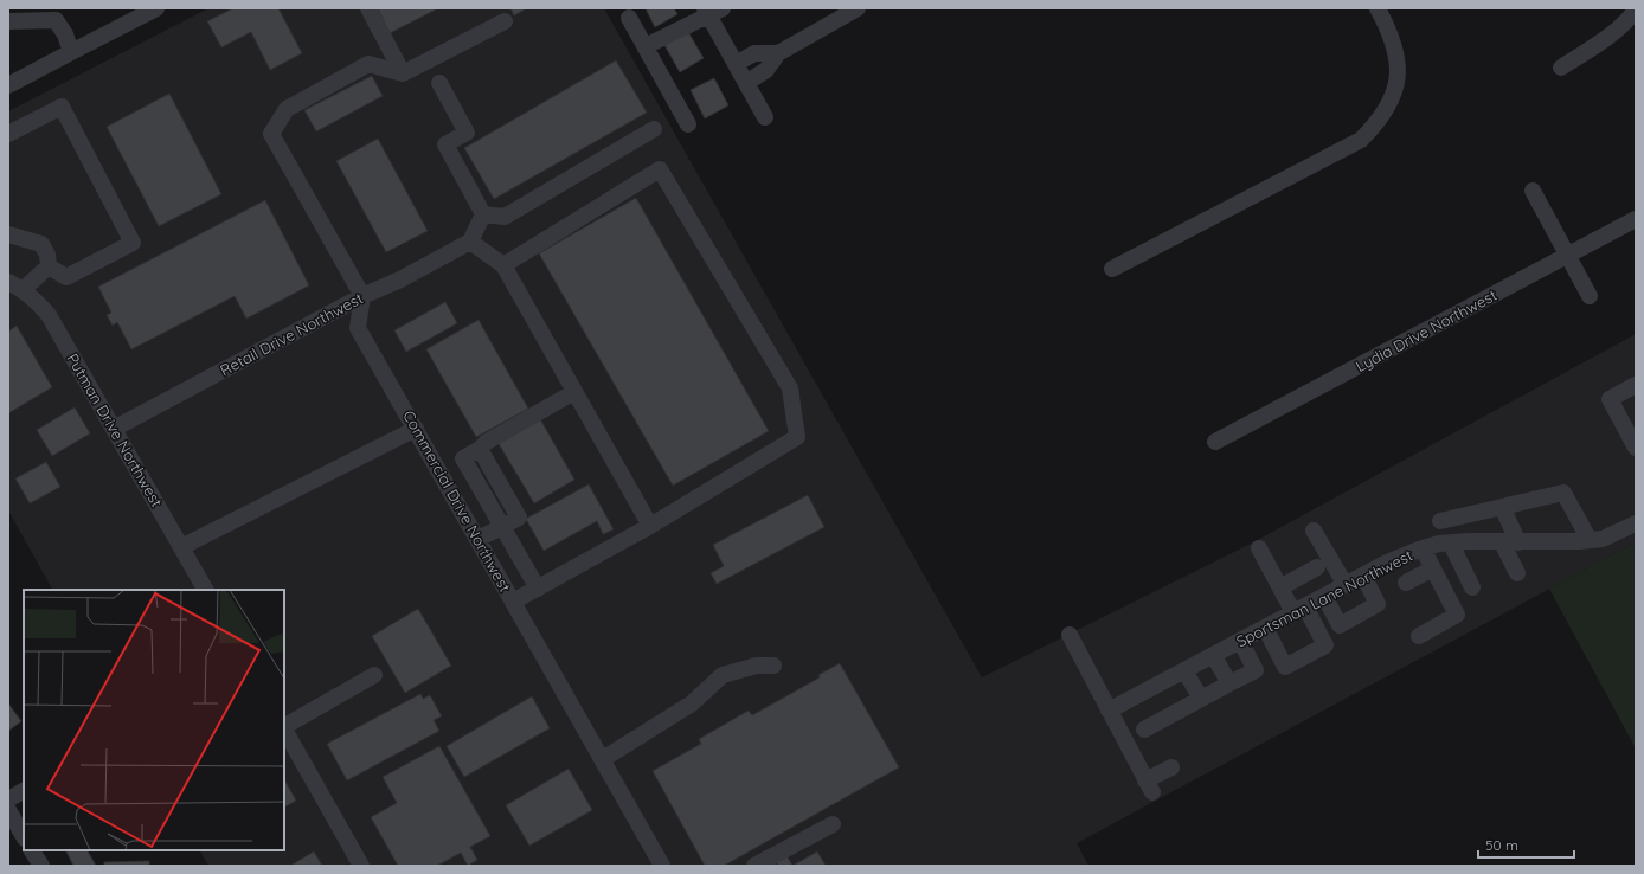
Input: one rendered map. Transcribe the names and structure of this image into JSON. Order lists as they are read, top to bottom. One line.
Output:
{"streets":{"street":["Lydia Drive Northwest","Retail Drive Northwest","Putman Drive Northwest","Commercial Drive Northwest","Sportsman Lane Northwest"]},"crossings":[["Retail Drive Northwest","Putman Drive Northwest"],["Retail Drive Northwest","Commercial Drive Northwest"]],"scale_bar":"50 m"}
